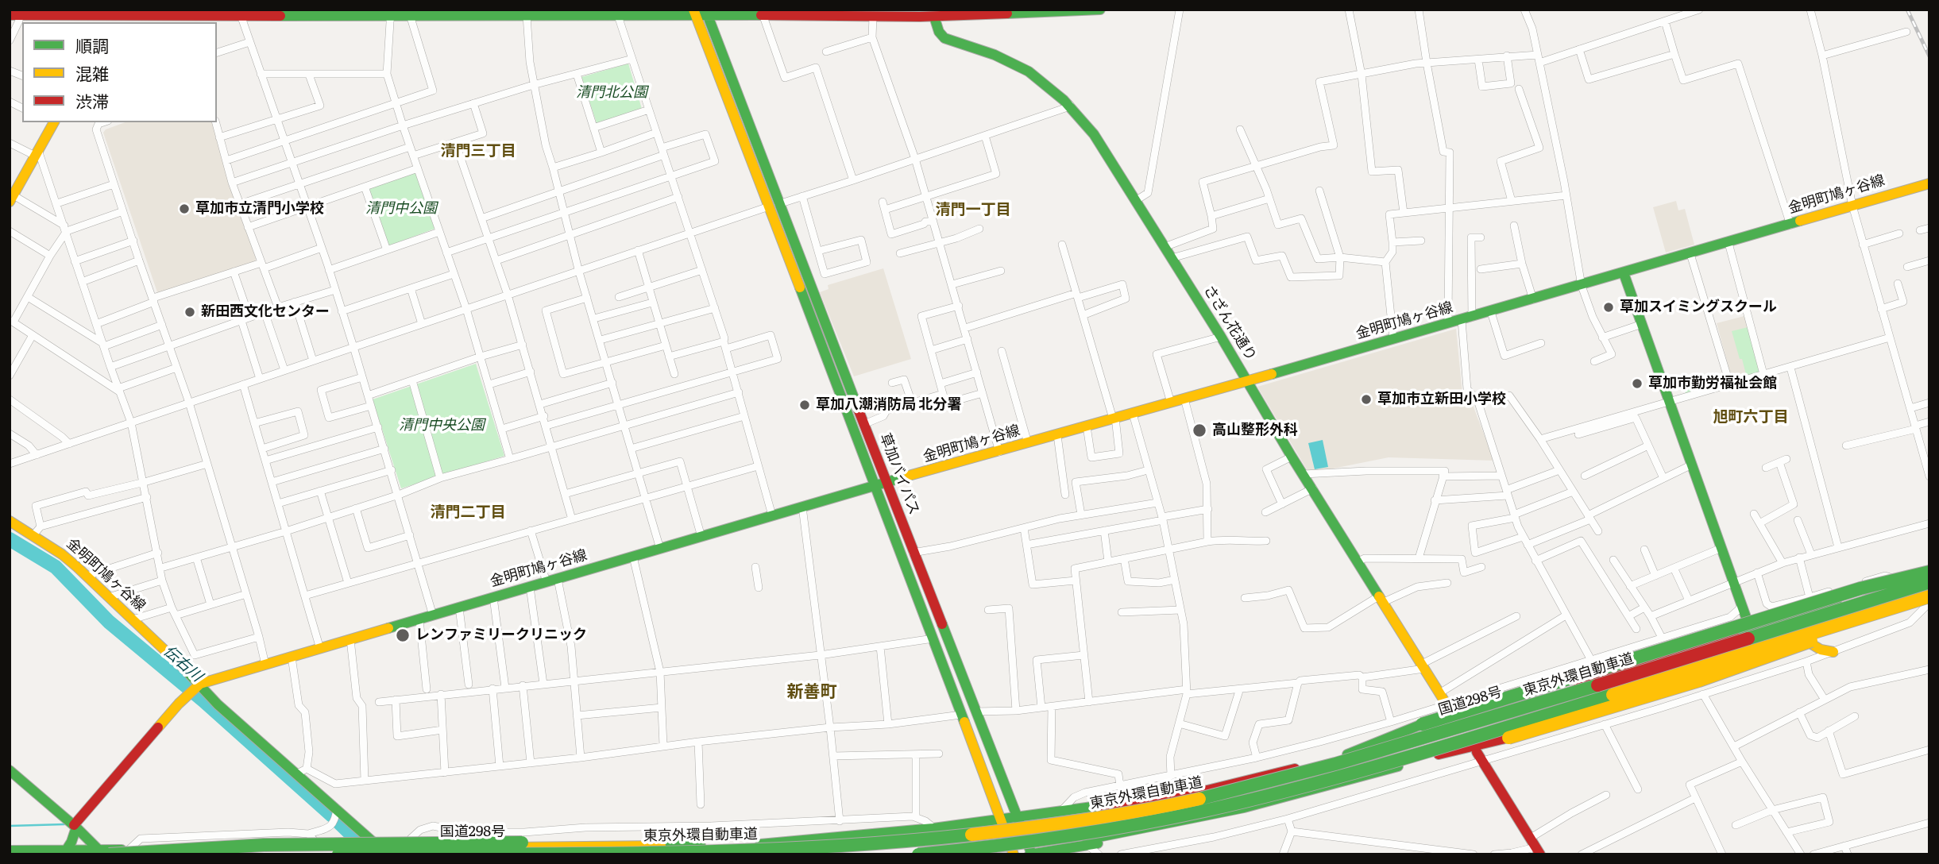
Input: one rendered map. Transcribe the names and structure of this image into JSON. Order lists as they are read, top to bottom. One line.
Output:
{"streets":{"main road":["金明町鳩ヶ谷線","さざん花通り","草加バイパス","東京外環自動車道","国道298号"]},"crossings":[["金明町鳩ヶ谷線","さざん花通り"],["金明町鳩ヶ谷線","草加バイパス"],["草加バイパス","国道298号"]],"districts":["清門三丁目","清門一丁目","旭町六丁目","清門二丁目","新善町"],"water":["伝右川"],"parks":["清門北公園","清門中公園","清門中央公園"],"places":["草加市立清門小学校","草加スイミングスクール","新田西文化センター","草加市勤労福祉会館","草加市立新田小学校","草加八潮消防局 北分署","高山整形外科","レンファミリークリニック"],"legend":["順調","混雑","渋滞"]}
